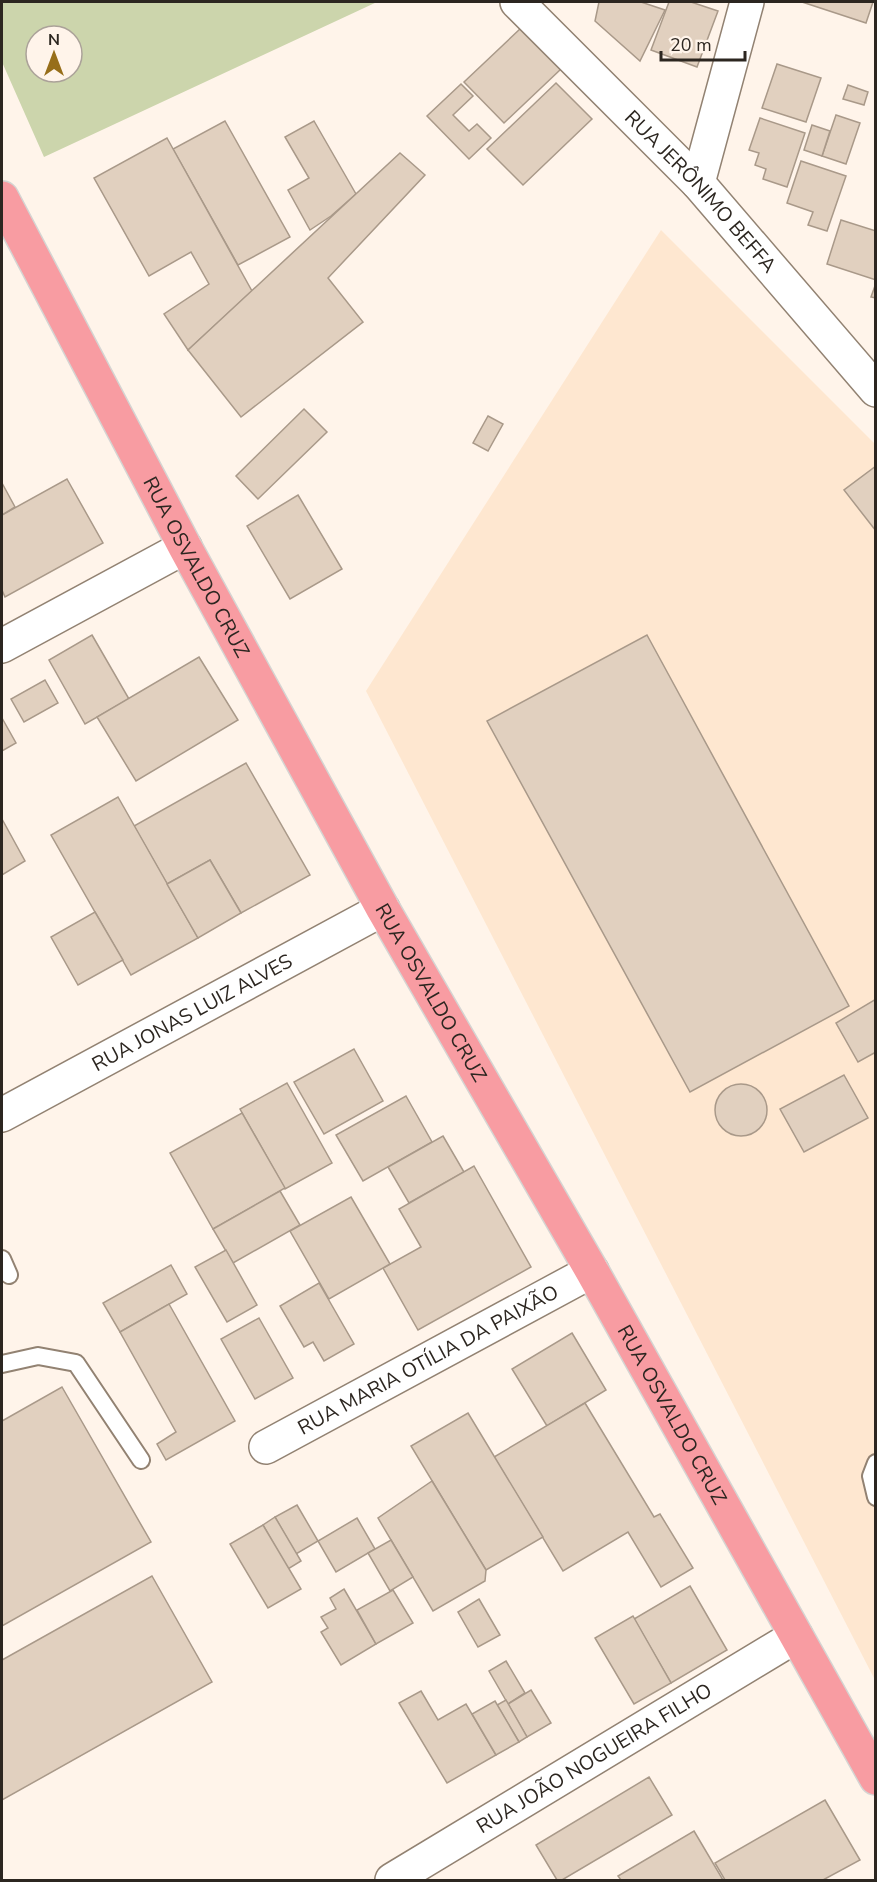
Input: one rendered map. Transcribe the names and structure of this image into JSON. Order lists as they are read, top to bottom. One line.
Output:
{"streets":{"highway":["RUA OSVALDO CRUZ"],"street":["RUA JERÔNIMO BEFFA","RUA JONAS LUIZ ALVES","RUA MARIA OTÍLIA DA PAIXÃO","RUA JOÃO NOGUEIRA FILHO"]},"crossings":[["RUA OSVALDO CRUZ","RUA JONAS LUIZ ALVES"],["RUA OSVALDO CRUZ","RUA MARIA OTÍLIA DA PAIXÃO"],["RUA OSVALDO CRUZ","RUA JOÃO NOGUEIRA FILHO"]],"scale_bar":"20 m","north":"top"}
